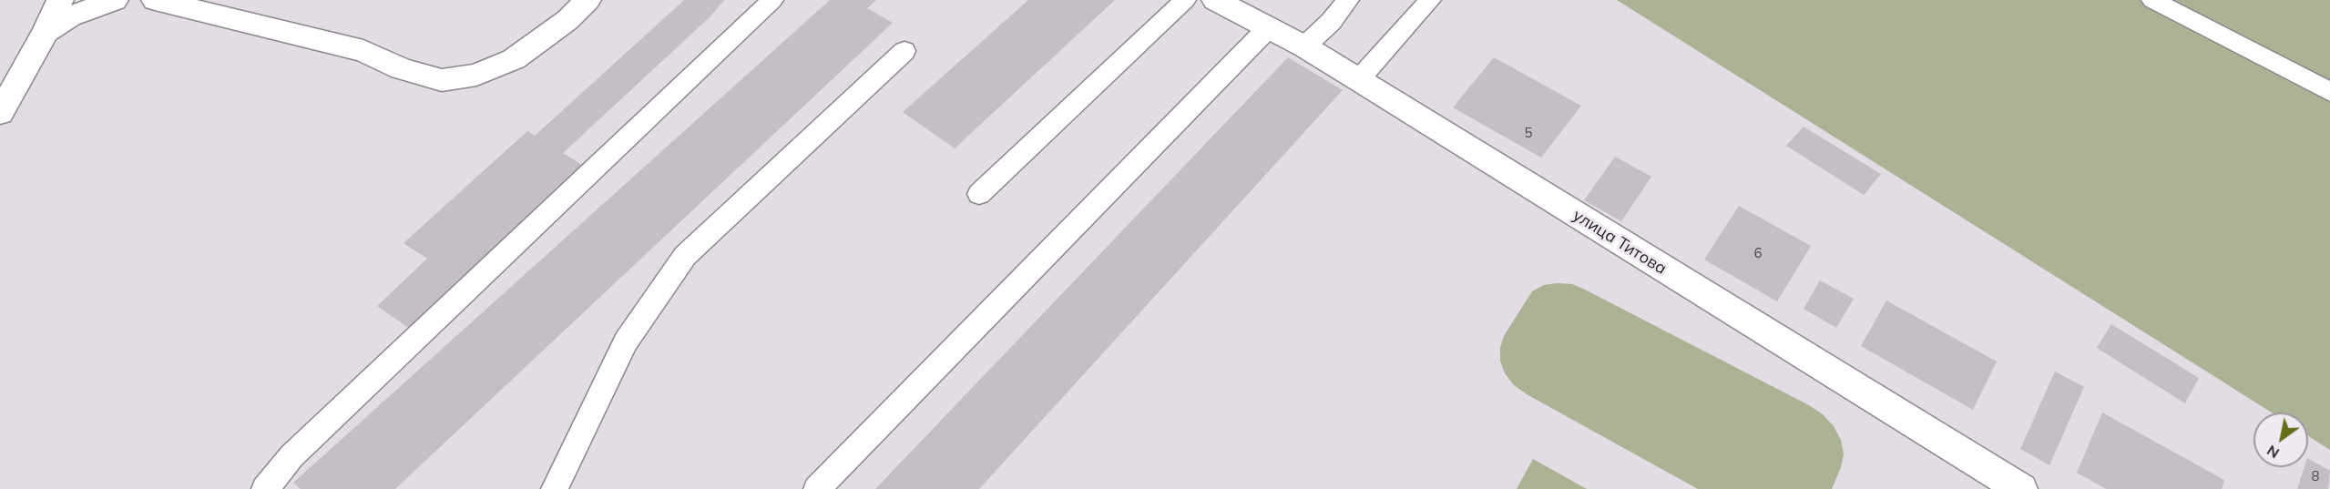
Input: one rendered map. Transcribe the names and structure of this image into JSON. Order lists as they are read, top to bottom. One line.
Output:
{"streets":{"street":["улица Титова"]},"house_numbers":["5","6","8"],"north":"bottom left"}
